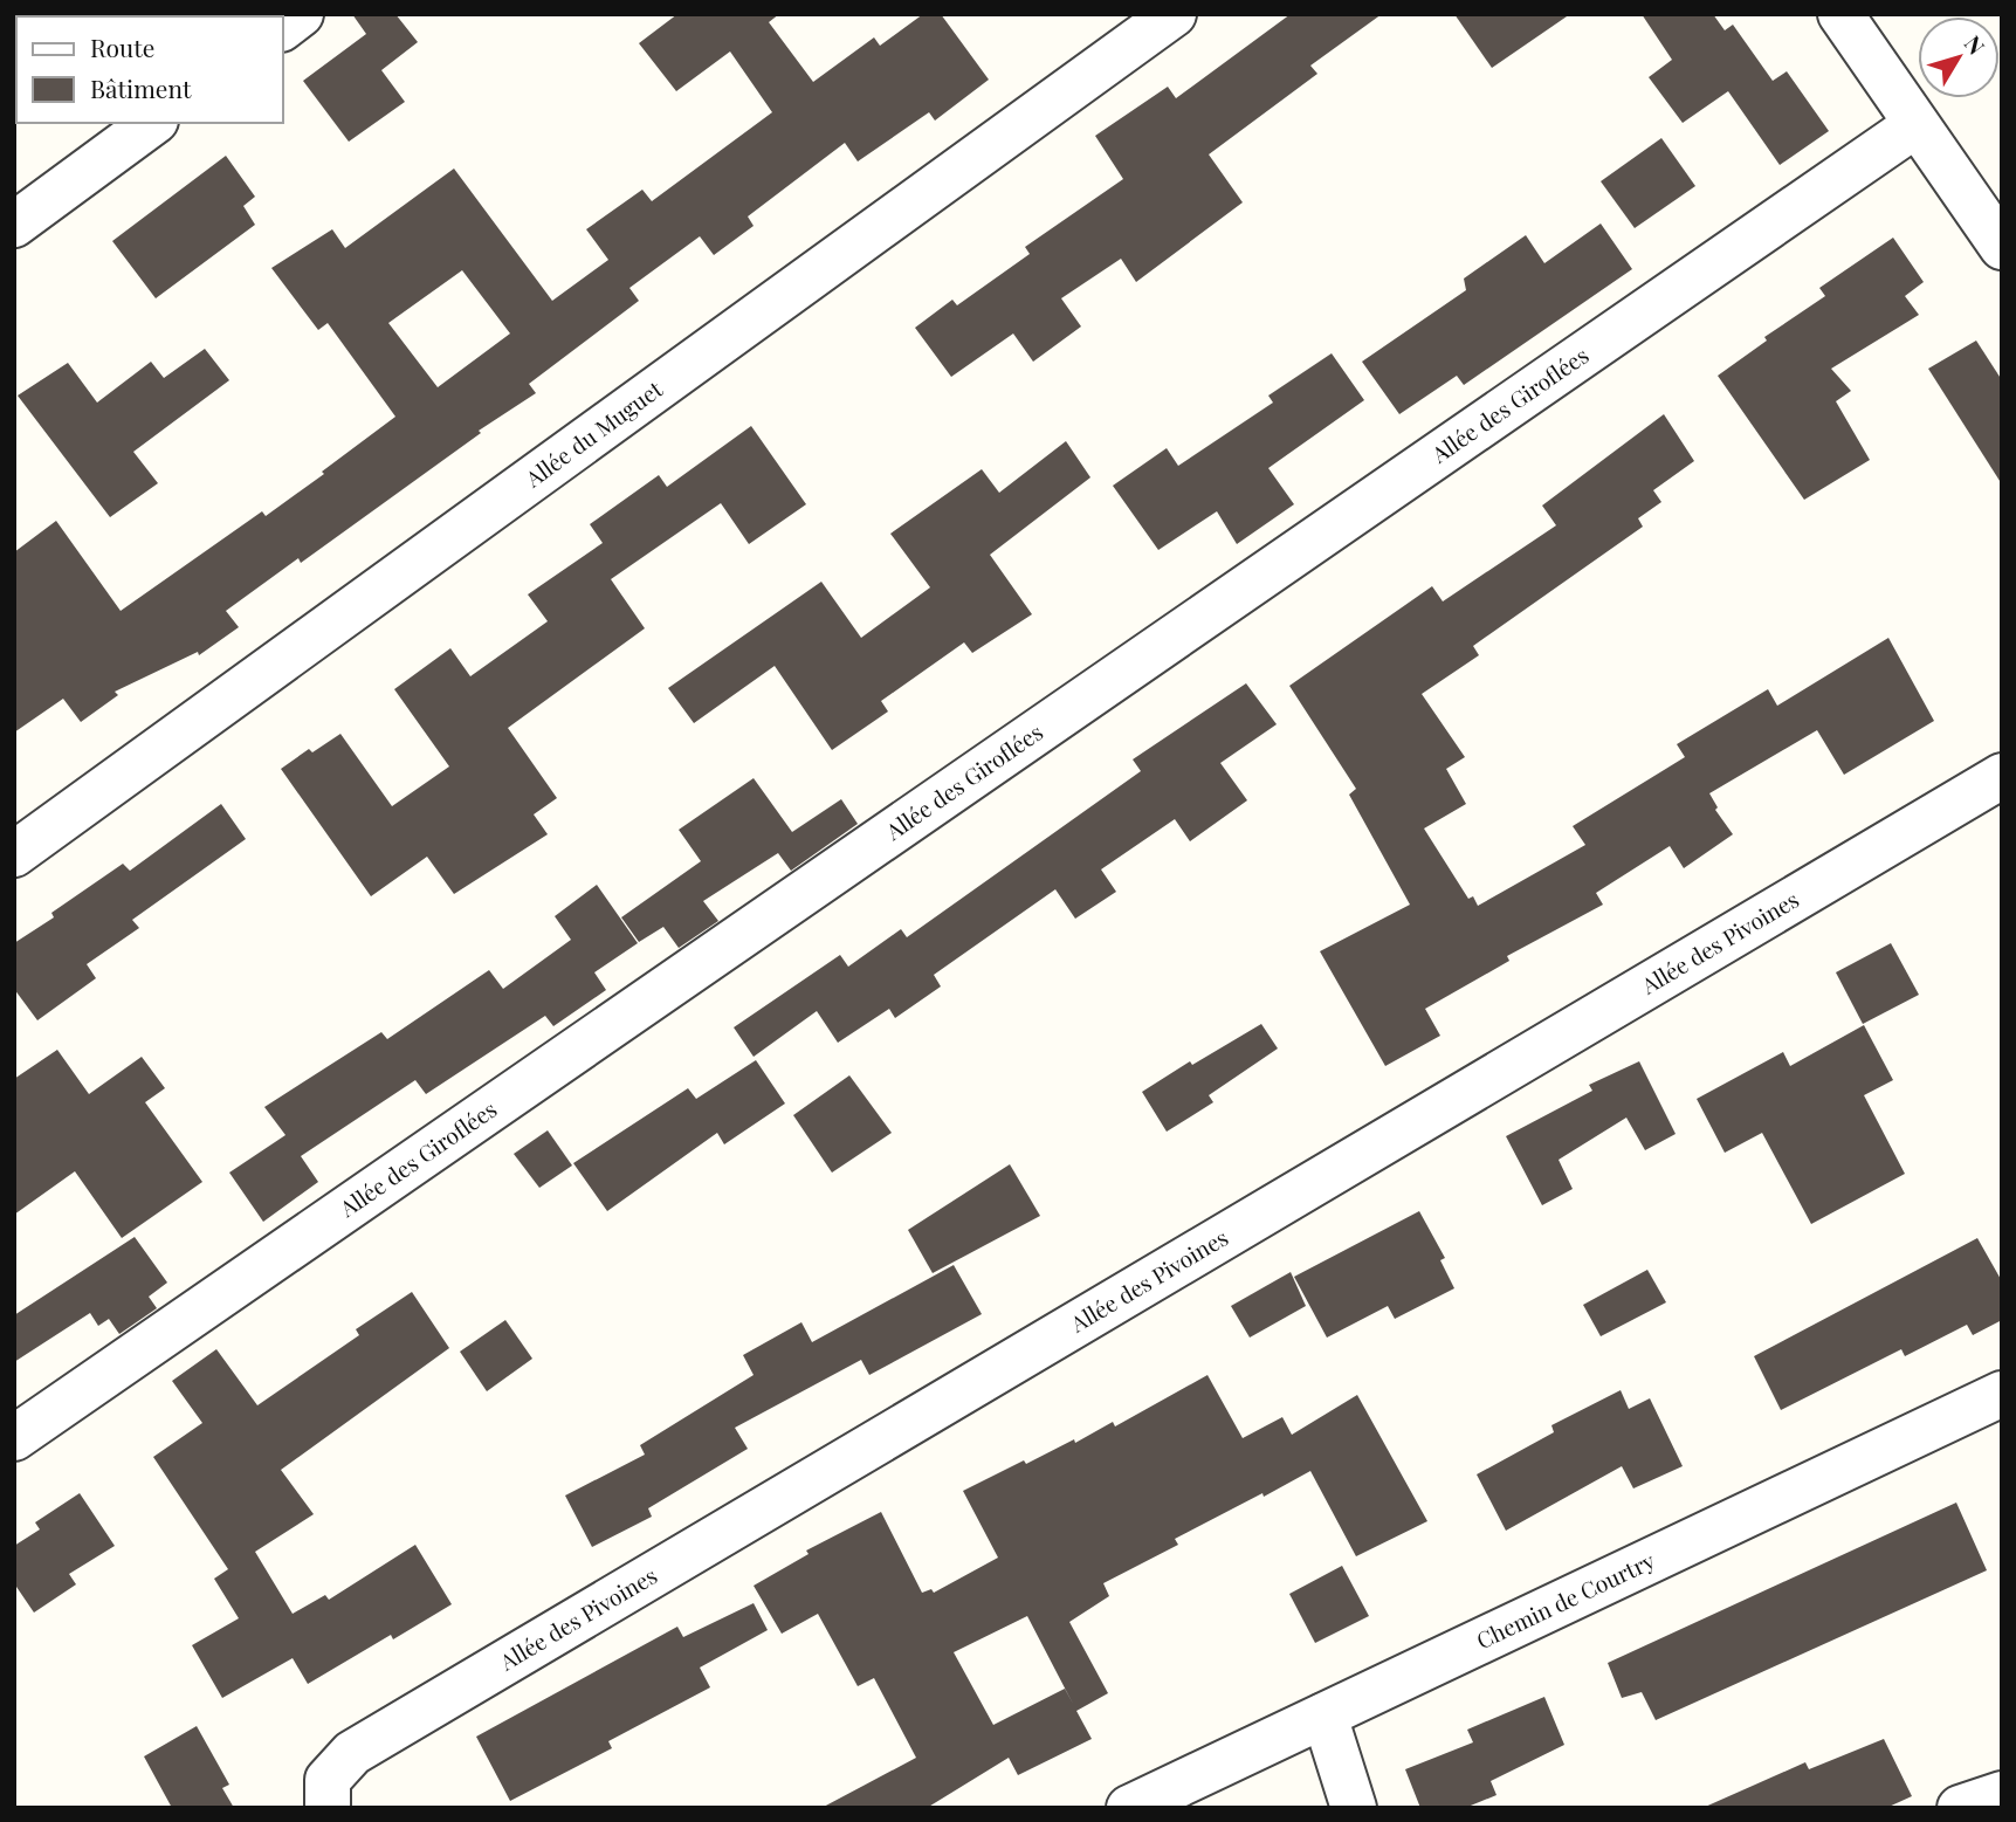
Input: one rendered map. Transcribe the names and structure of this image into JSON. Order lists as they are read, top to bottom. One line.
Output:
{"streets":{"street":["Allée des Giroflées","Allée du Muguet","Allée des Pivoines","Chemin de Courtry"]},"legend":["Route","Bâtiment"],"north":"top right"}
